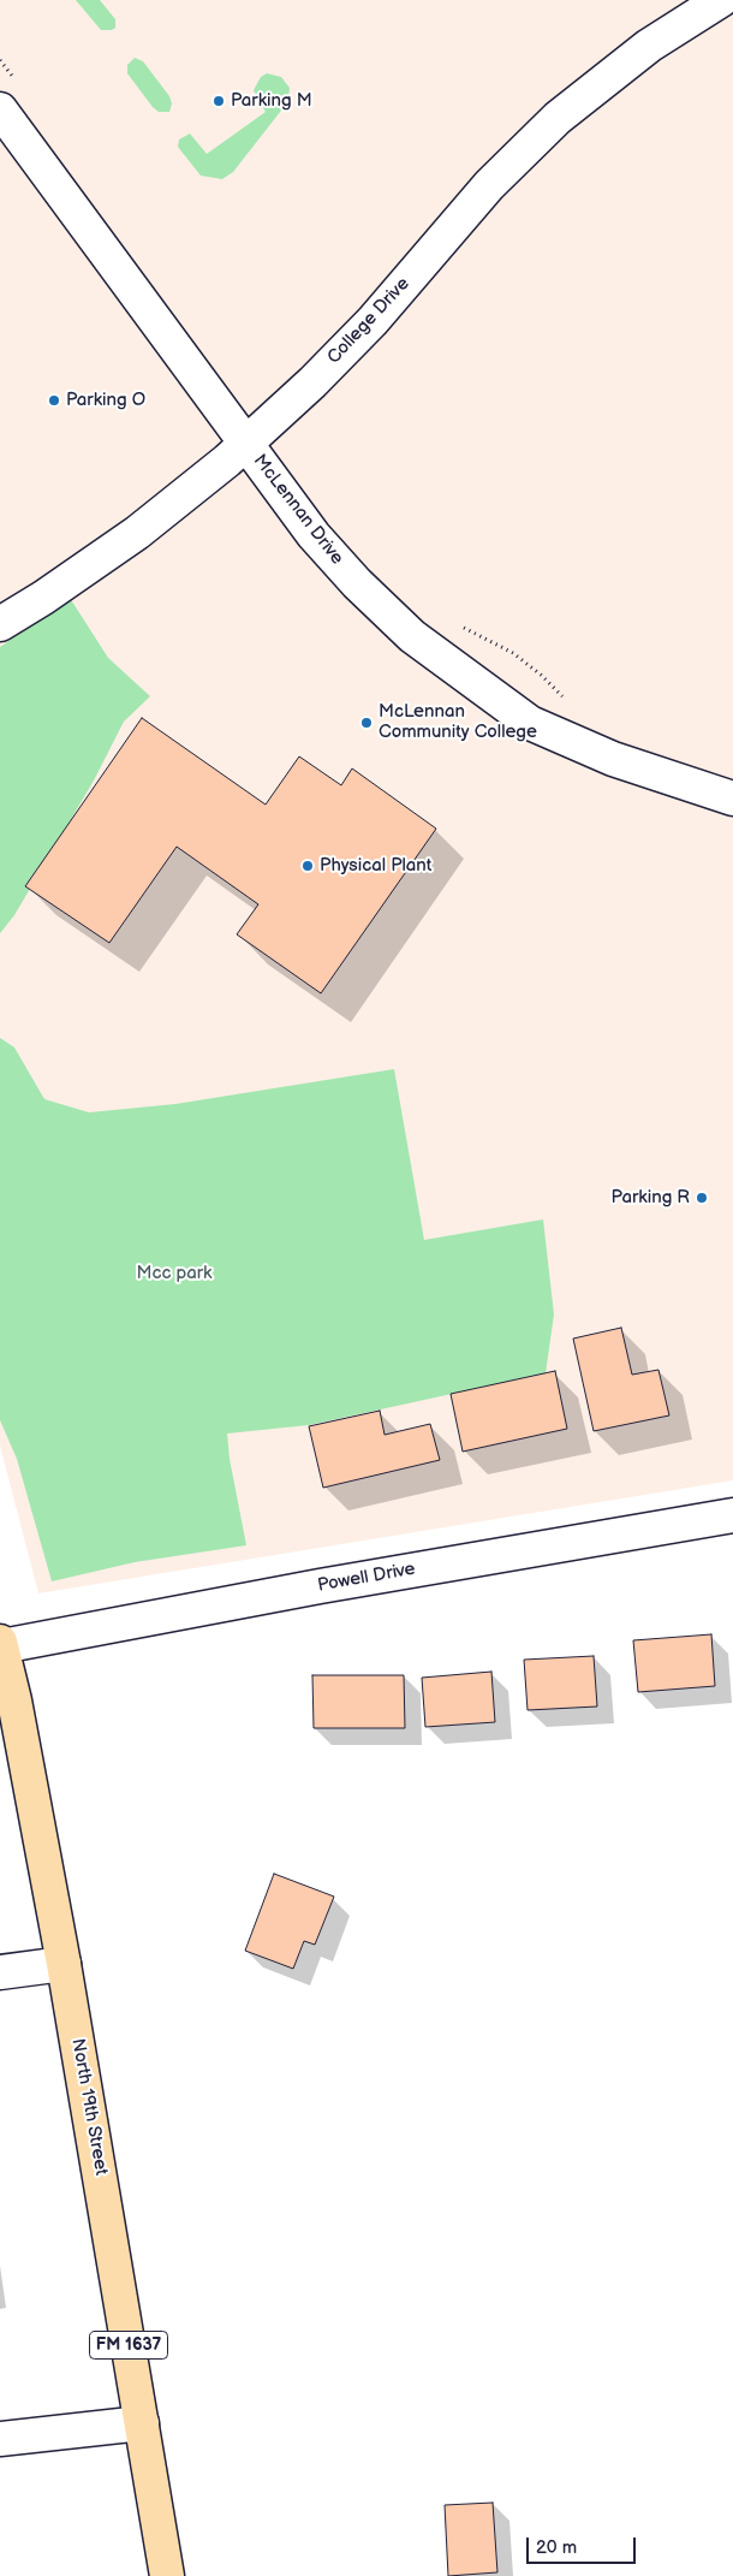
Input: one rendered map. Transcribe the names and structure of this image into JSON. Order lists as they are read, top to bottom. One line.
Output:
{"streets":{"main road":["North 19th Street","FM 1637"],"street":["College Drive","McLennan Drive","Powell Drive"]},"crossings":[["College Drive","McLennan Drive"],["Powell Drive","North 19th Street"]],"parks":["Mcc park"],"places":["Parking M","Parking O","McLennan Community College","Physical Plant","Parking R"],"scale_bar":"20 m"}
